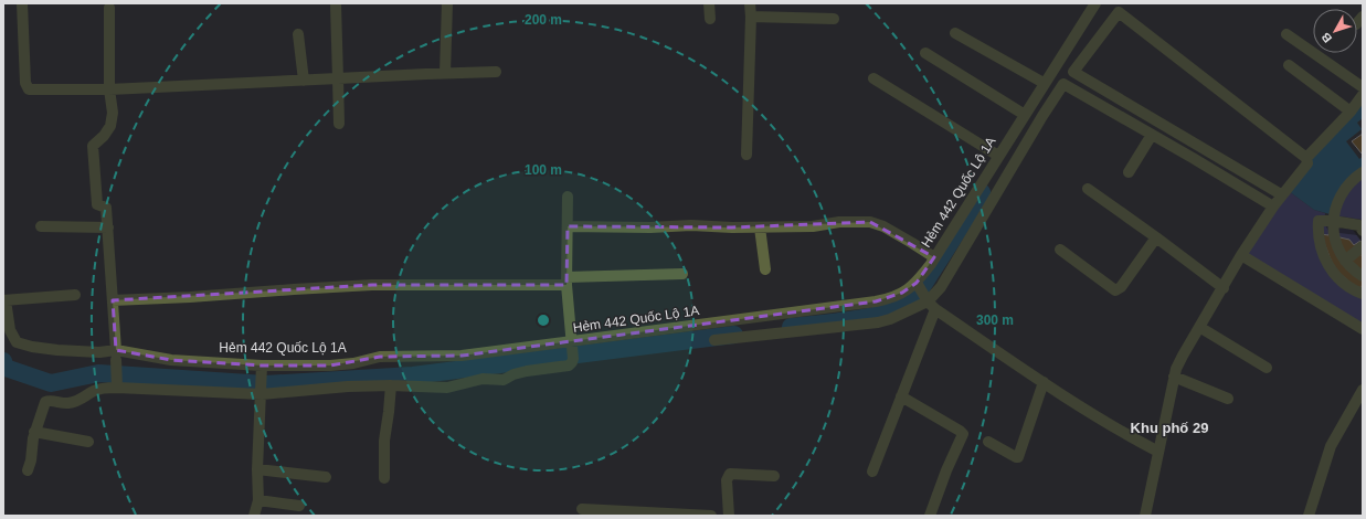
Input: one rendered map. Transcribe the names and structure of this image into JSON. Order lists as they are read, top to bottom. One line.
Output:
{"streets":{"street":["Hẻm 442 Quốc Lộ 1A"]},"districts":["Khu phố 29"],"north":"bottom left","rings":["200 m","100 m","300 m"]}
